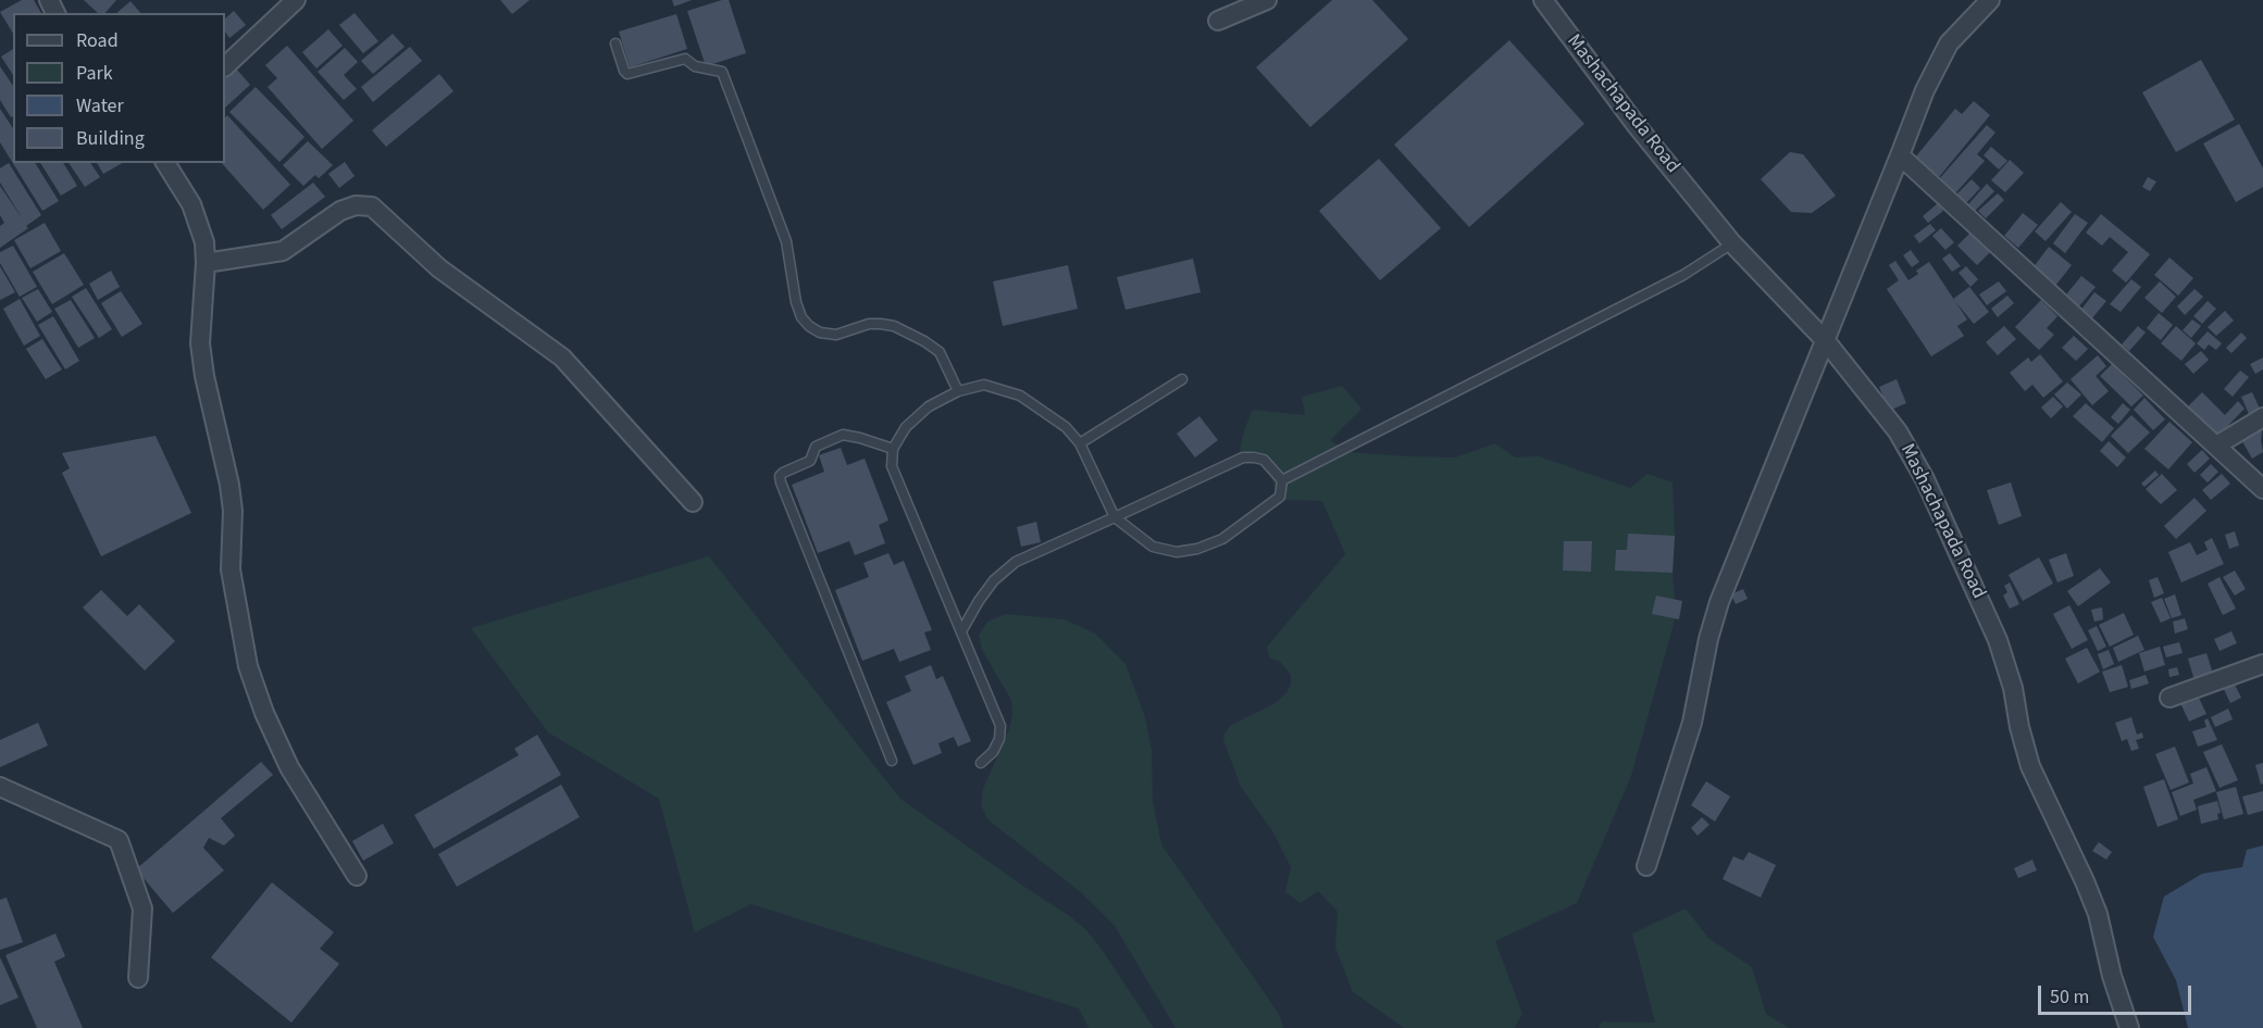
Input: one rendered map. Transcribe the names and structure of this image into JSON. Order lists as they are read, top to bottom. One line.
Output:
{"streets":{"street":["Mashachapada Road"]},"legend":["Road","Park","Water","Building"],"scale_bar":"50 m"}
